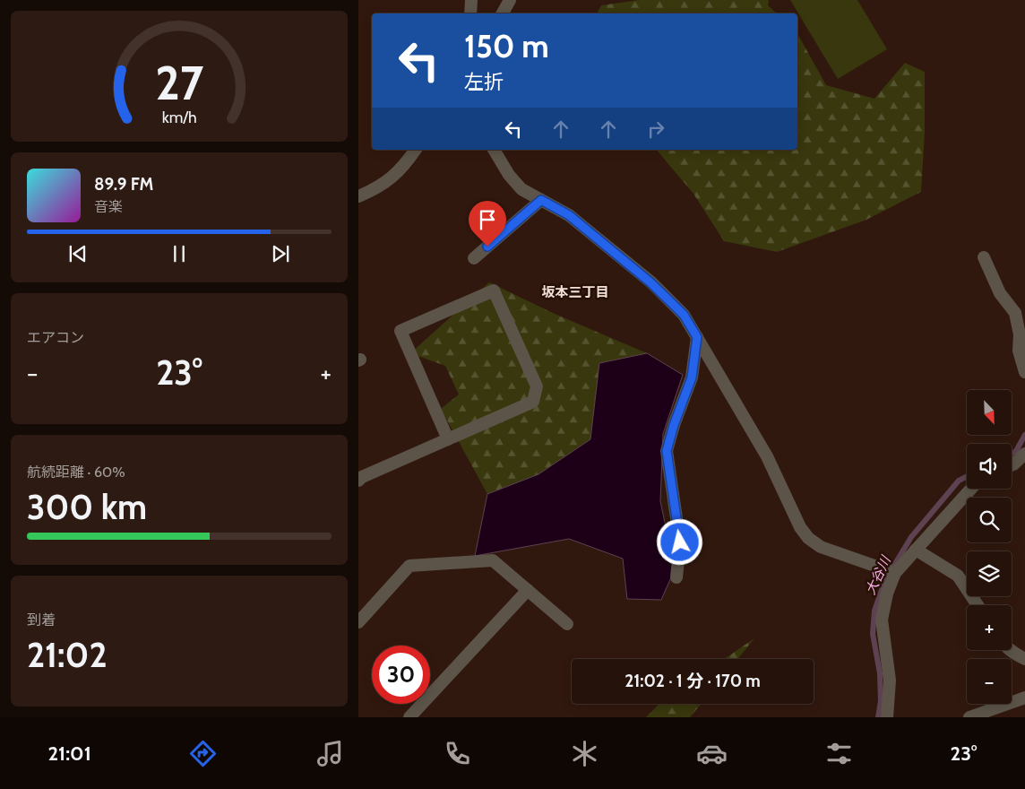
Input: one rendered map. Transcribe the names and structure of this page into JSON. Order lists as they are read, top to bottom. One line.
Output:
{"districts":["坂本三丁目"],"water":["大谷川"],"north":"bottom right","page":{"turn":["150 m","左折"],"song":["89.9 FM","音楽"],"tile":["エアコン",["航続距離 · 60%","300 km"],["到着","21:02"]],"heat":["−","23°","+"],"map_buttons":["+","−"],"limit":"30","trip":"21:02 · 1 分 · 170 m","tabs":["21:01","23°"],"gauge":["27","km/h"]}}
